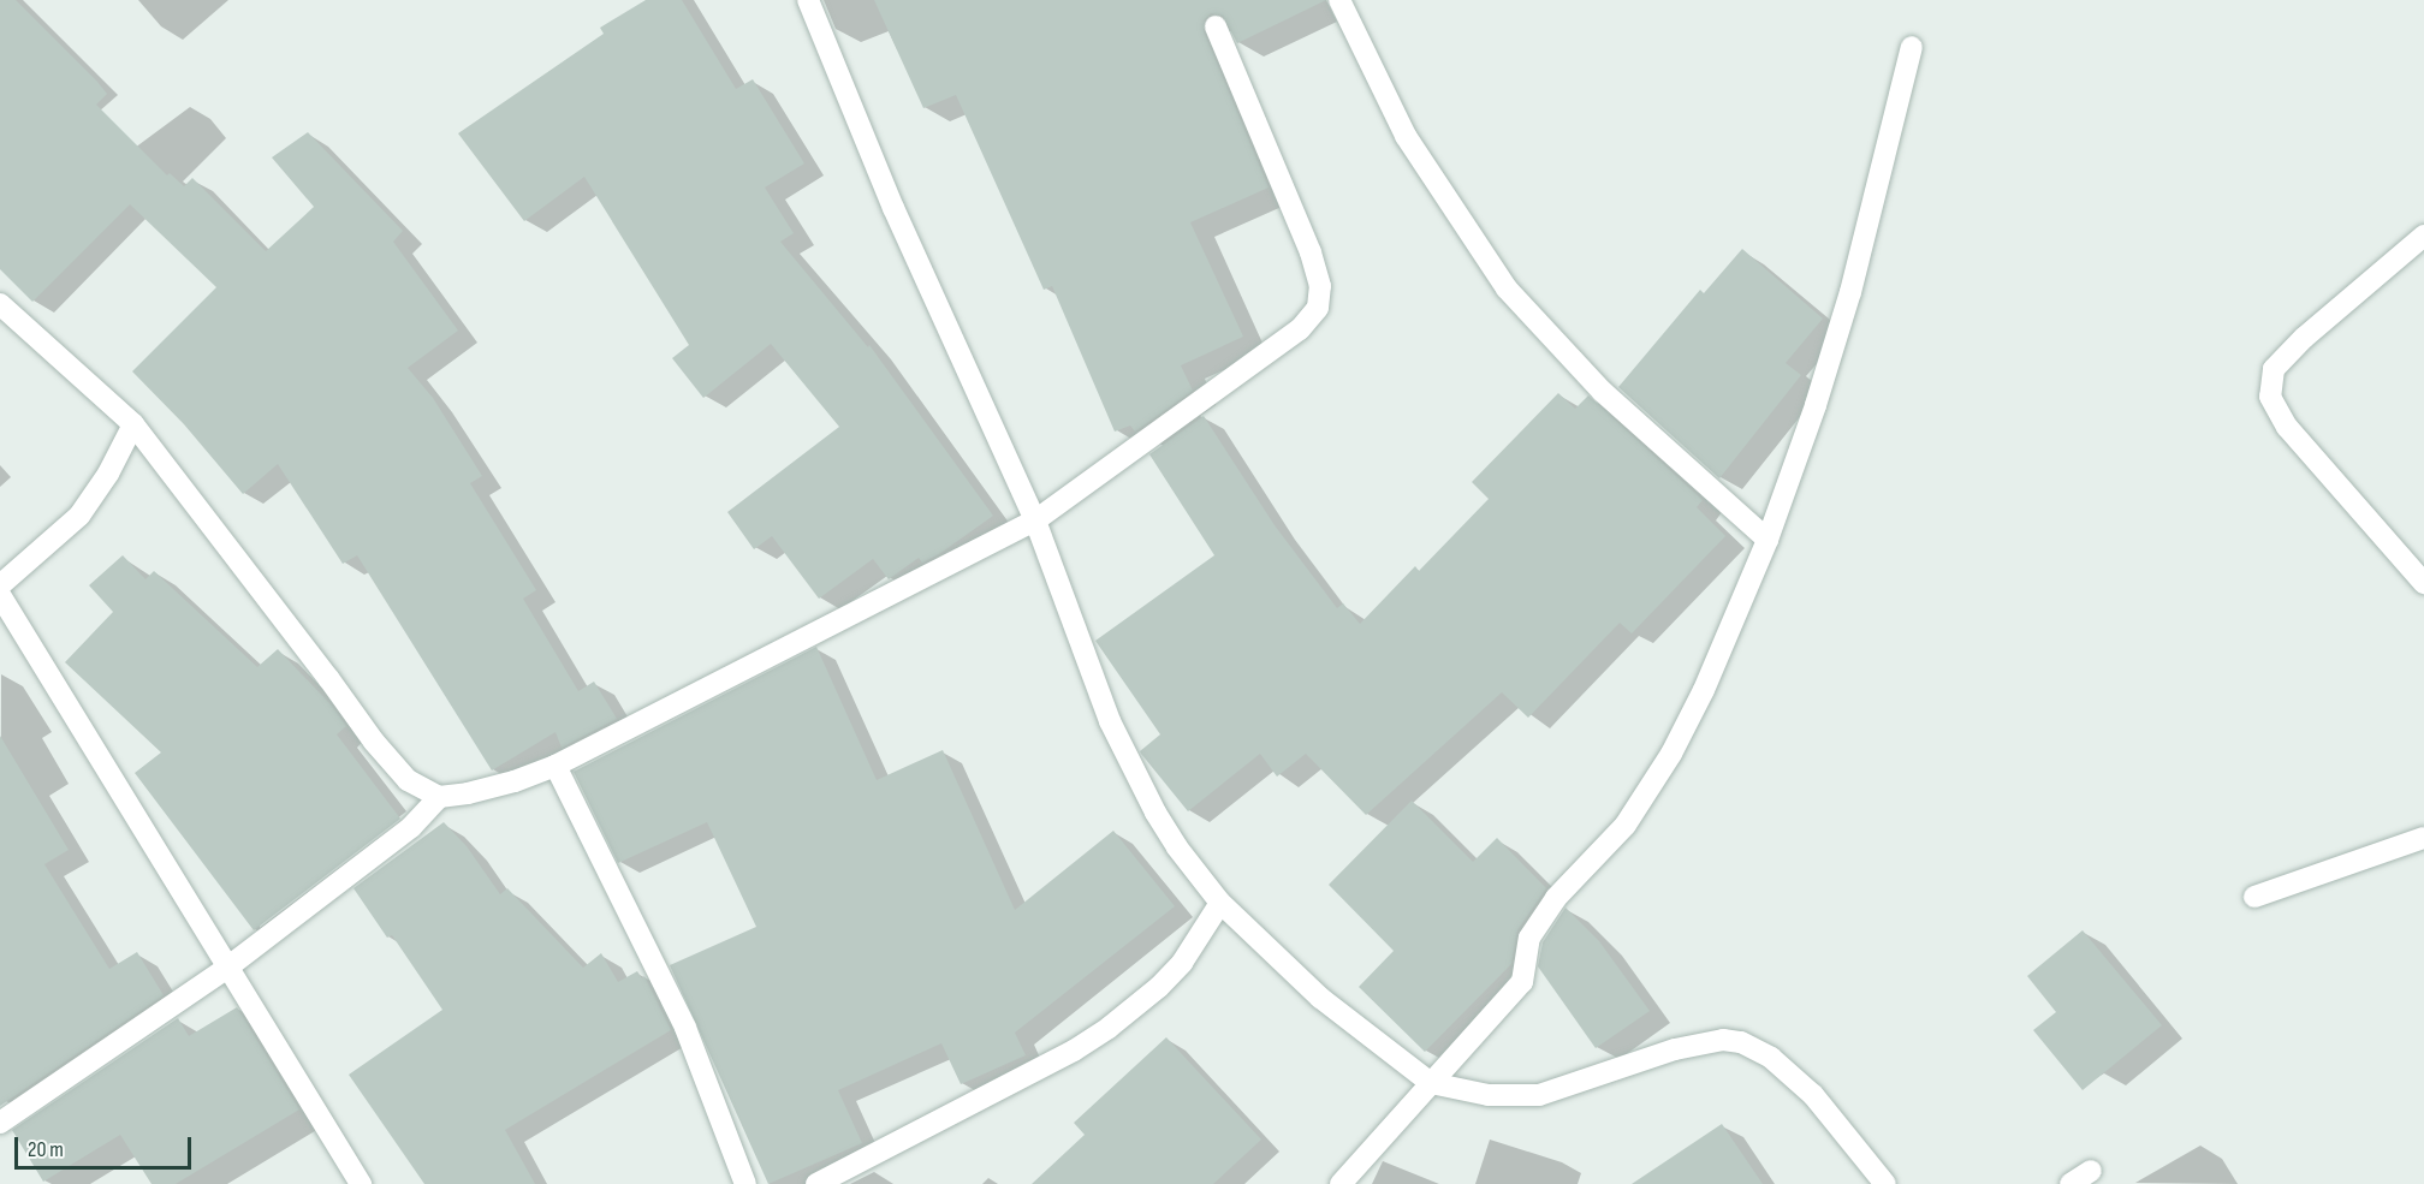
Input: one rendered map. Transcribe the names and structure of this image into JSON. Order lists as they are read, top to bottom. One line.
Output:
{"scale_bar":"20 m"}
